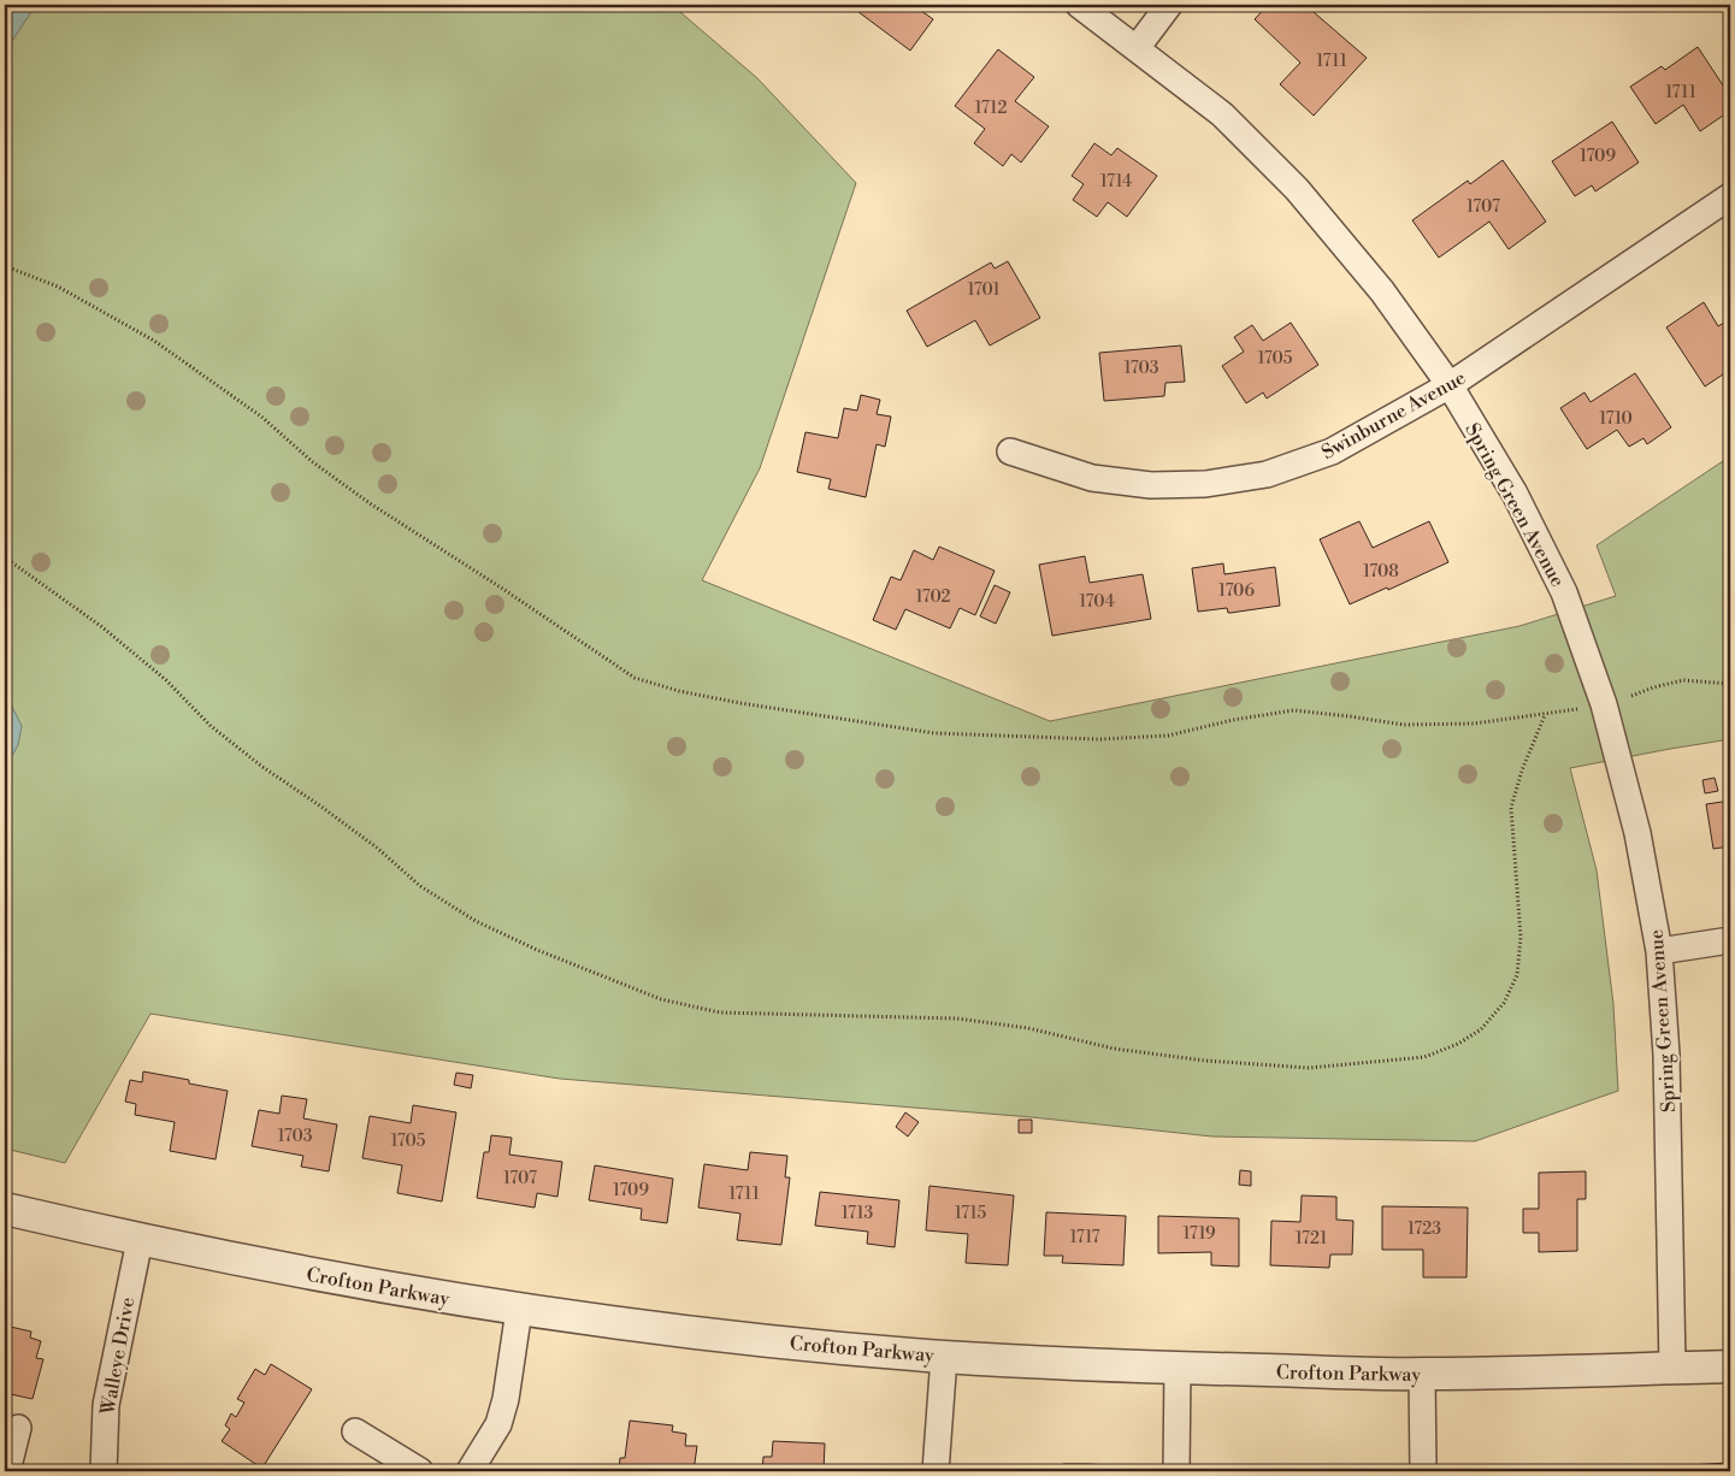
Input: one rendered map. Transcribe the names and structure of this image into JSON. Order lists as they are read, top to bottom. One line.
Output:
{"streets":{"street":["Swinburne Avenue","Spring Green Avenue","Crofton Parkway","Walleye Drive"]},"crossings":[["Swinburne Avenue","Spring Green Avenue"],["Spring Green Avenue","Crofton Parkway"],["Crofton Parkway","Walleye Drive"]],"house_numbers":["1711","1711","1712","1709","1714","1707","1701","1705","1703","1710","1708","1706","1702","1704","1703","1705","1707","1709","1711","1713","1715","1723","1719","1717","1721"]}
